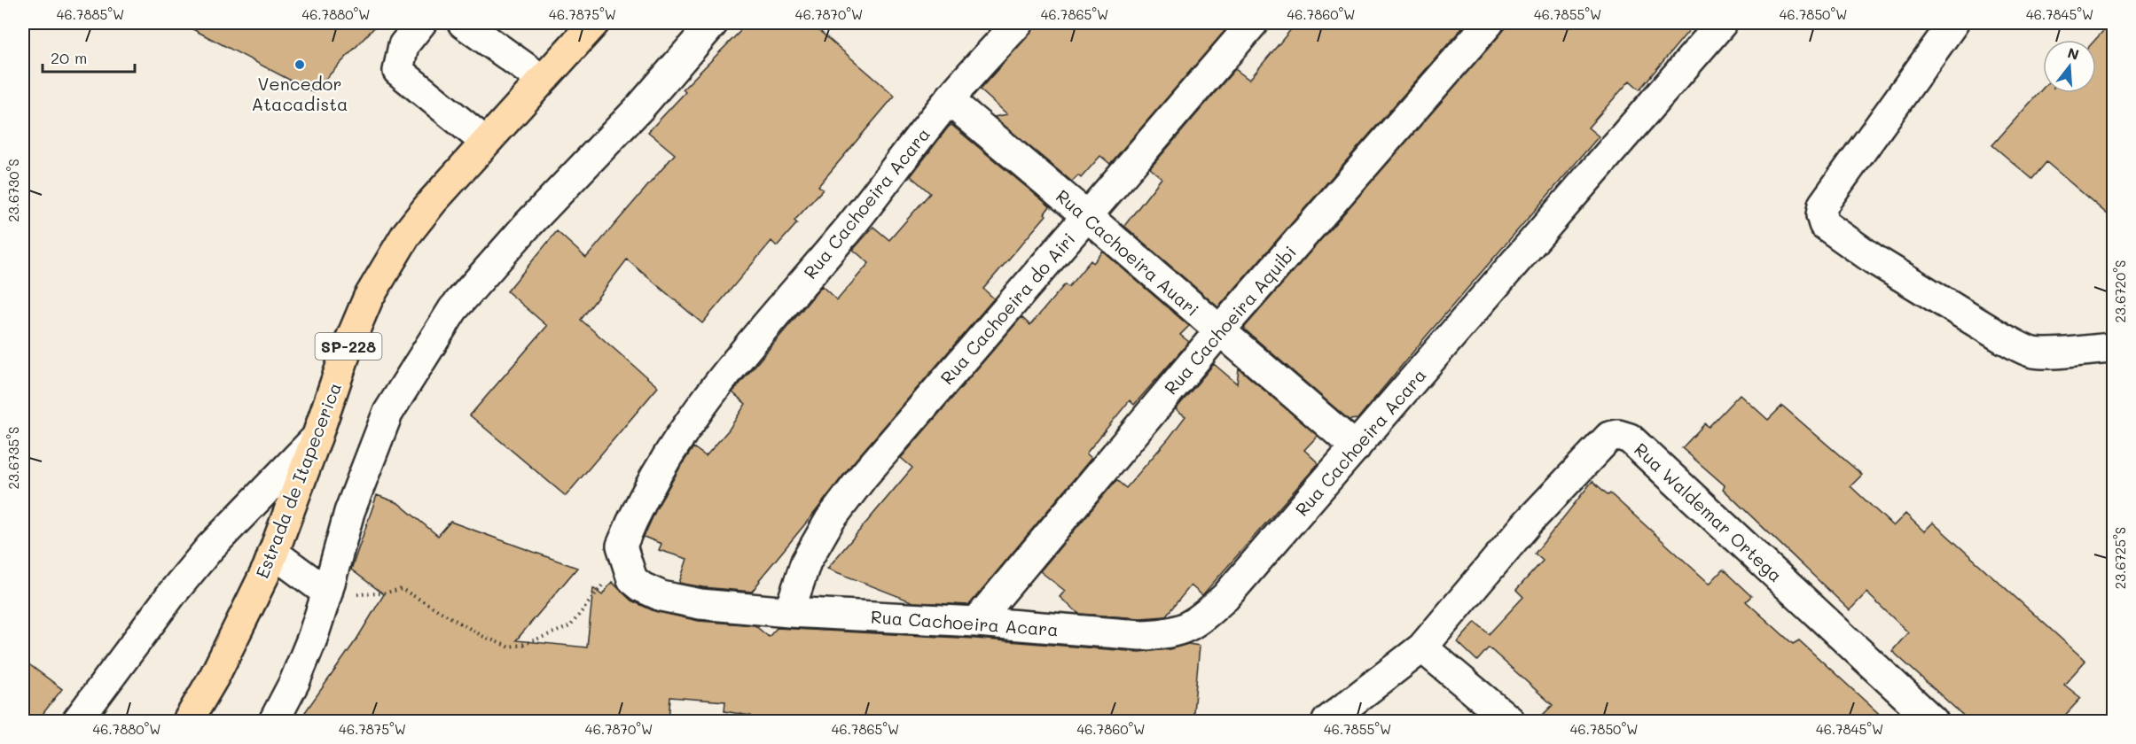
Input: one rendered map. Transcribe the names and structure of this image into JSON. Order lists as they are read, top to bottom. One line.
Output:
{"streets":{"main road":["SP-228","Estrada de Itapecerica"],"street":["Rua Cachoeira Acara","Rua Cachoeira Auari","Rua Cachoeira do Airi","Rua Cachoeira Aquibi","Rua Waldemar Ortega"]},"crossings":[["Rua Cachoeira Acara","Rua Cachoeira Auari"],["Rua Cachoeira Acara","Rua Cachoeira do Airi"],["Rua Cachoeira Acara","Rua Cachoeira Aquibi"],["Rua Cachoeira Auari","Rua Cachoeira do Airi"],["Rua Cachoeira Auari","Rua Cachoeira Aquibi"]],"places":["Vencedor Atacadista"],"scale_bar":"20 m","north":"top","coordinates":["46.7885°W","46.7880°W","46.7875°W","46.7870°W","46.7865°W","46.7860°W","46.7855°W","46.7850°W","46.7845°W","23.6730°S","23.6720°S","23.6735°S","23.6725°S"]}
